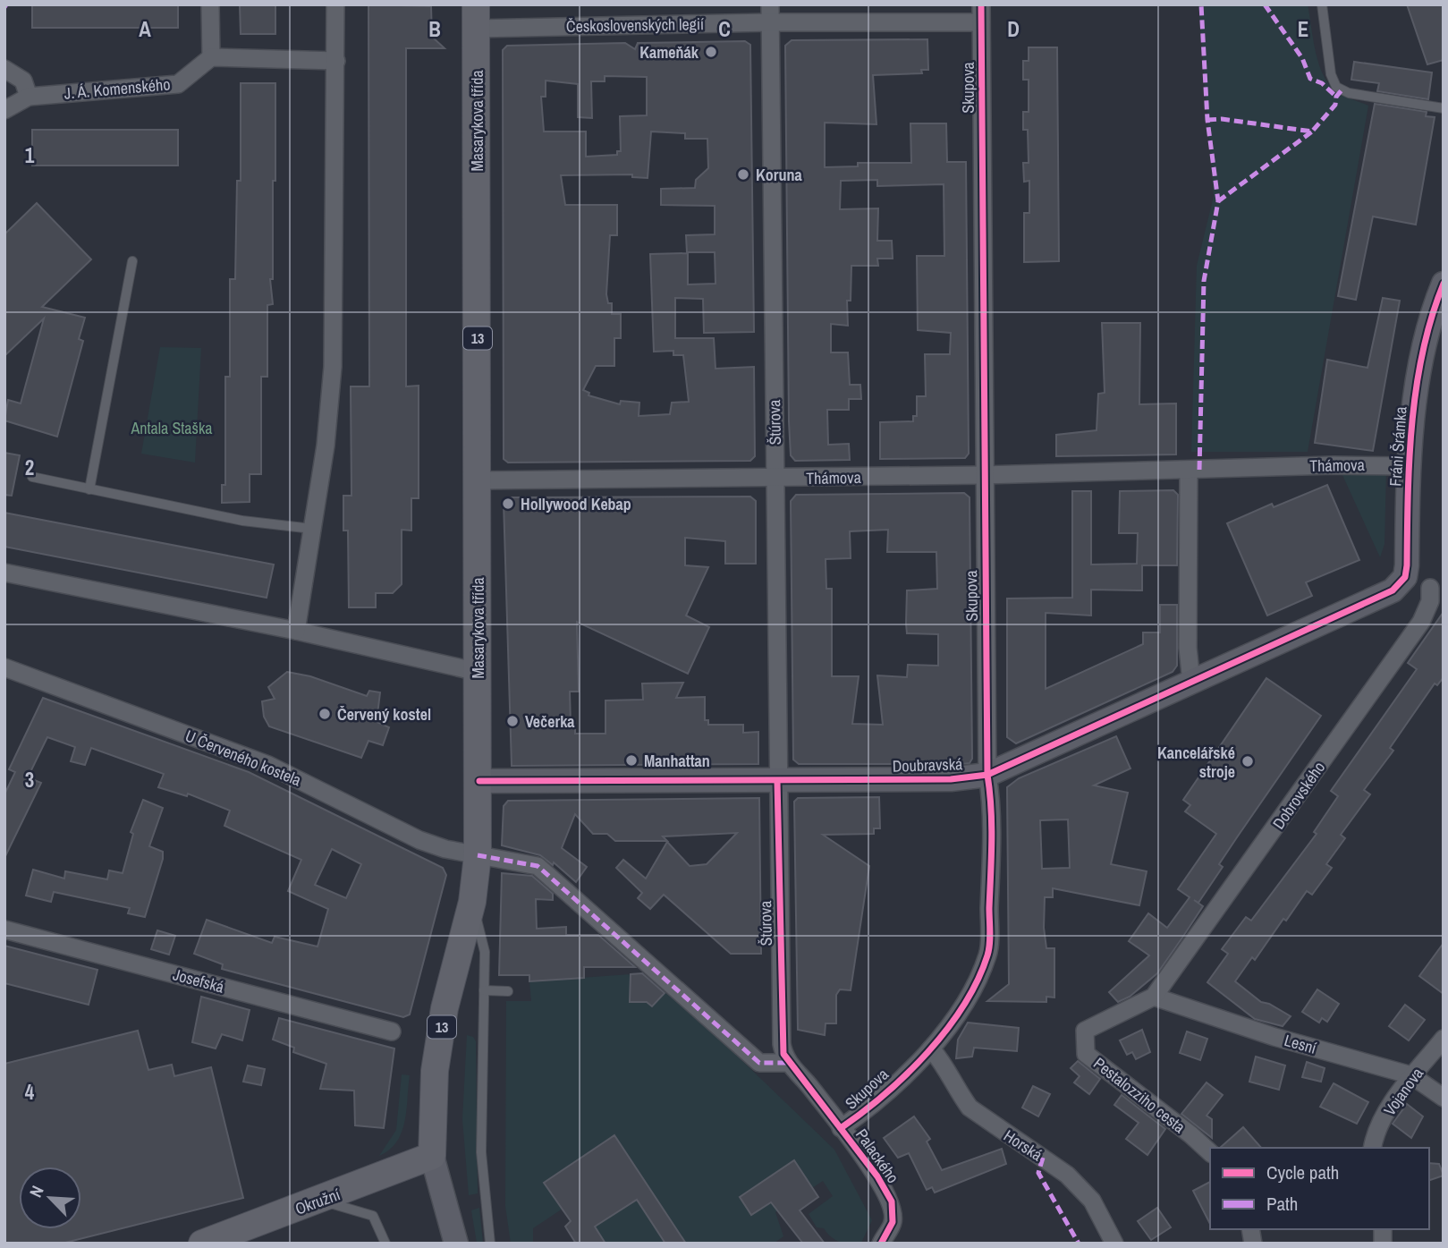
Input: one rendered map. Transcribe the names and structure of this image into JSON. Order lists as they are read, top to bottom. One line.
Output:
{"streets":{"main road":["Masarykova třída","13","Okružní"],"street":["Československých legií","Skupova","J. Á. Komenského","Štúrova","Fráni Šrámka","Thámova","U Červeného kostela","Doubravská","Dobrovského","Josefská","Lesní","Vojanova","Pestalozziho cesta","Horská","Palackého"]},"crossings":[["Československých legií","Skupova"],["Československých legií","Masarykova třída"],["Československých legií","Štúrova"],["Skupova","Thámova"],["Skupova","Doubravská"],["Skupova","Horská"],["Skupova","Palackého"],["Masarykova třída","Thámova"],["Masarykova třída","U Červeného kostela"],["Masarykova třída","Doubravská"],["Masarykova třída","Okružní"],["Štúrova","Thámova"],["Štúrova","Doubravská"],["Štúrova","Palackého"],["Fráni Šrámka","Thámova"],["Fráni Šrámka","Doubravská"],["Dobrovského","Lesní"],["Dobrovského","Pestalozziho cesta"],["Lesní","Vojanova"],["Lesní","Pestalozziho cesta"]],"parks":["Antala Staška"],"places":["Kameňák","Koruna","Hollywood Kebap","Červený kostel","Večerka","Manhattan","Kancelářské stroje"],"legend":["Cycle path","Path"],"north":"top left","grid":{"columns":["A","B","C","D","E"],"rows":["1","2","3","4"]}}
